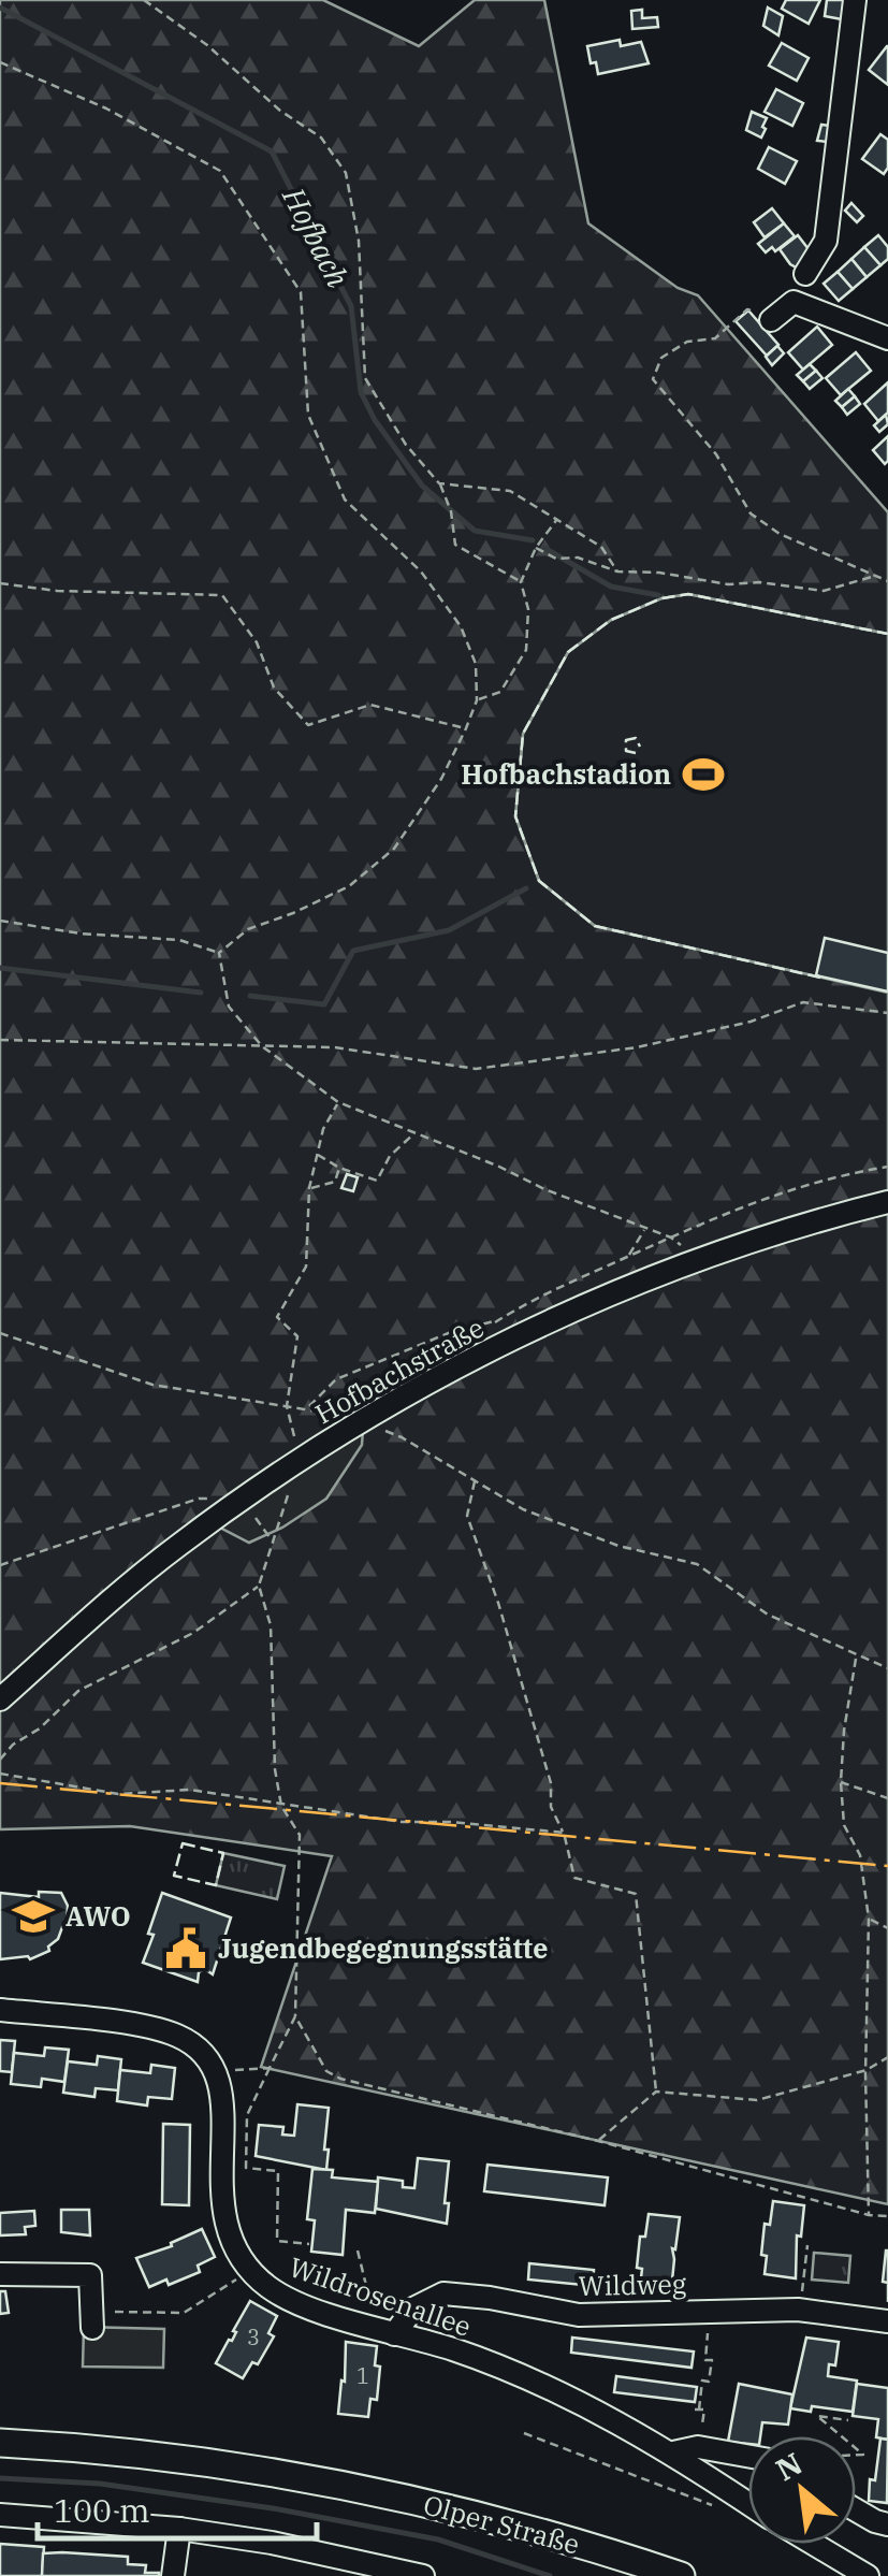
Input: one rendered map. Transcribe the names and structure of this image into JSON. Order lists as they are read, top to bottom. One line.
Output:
{"streets":{"main road":["Olper Straße"],"street":["Hofbachstraße","Wildweg","Wildrosenallee"]},"crossings":[["Wildweg","Wildrosenallee"]],"water":["Hofbach"],"places":{"sports":["Hofbachstadion"],"school or university":["AWO"],"public building":["Jugendbegegnungsstätte"]},"house_numbers":["3","1"],"scale_bar":"100 m","north":"top left"}
